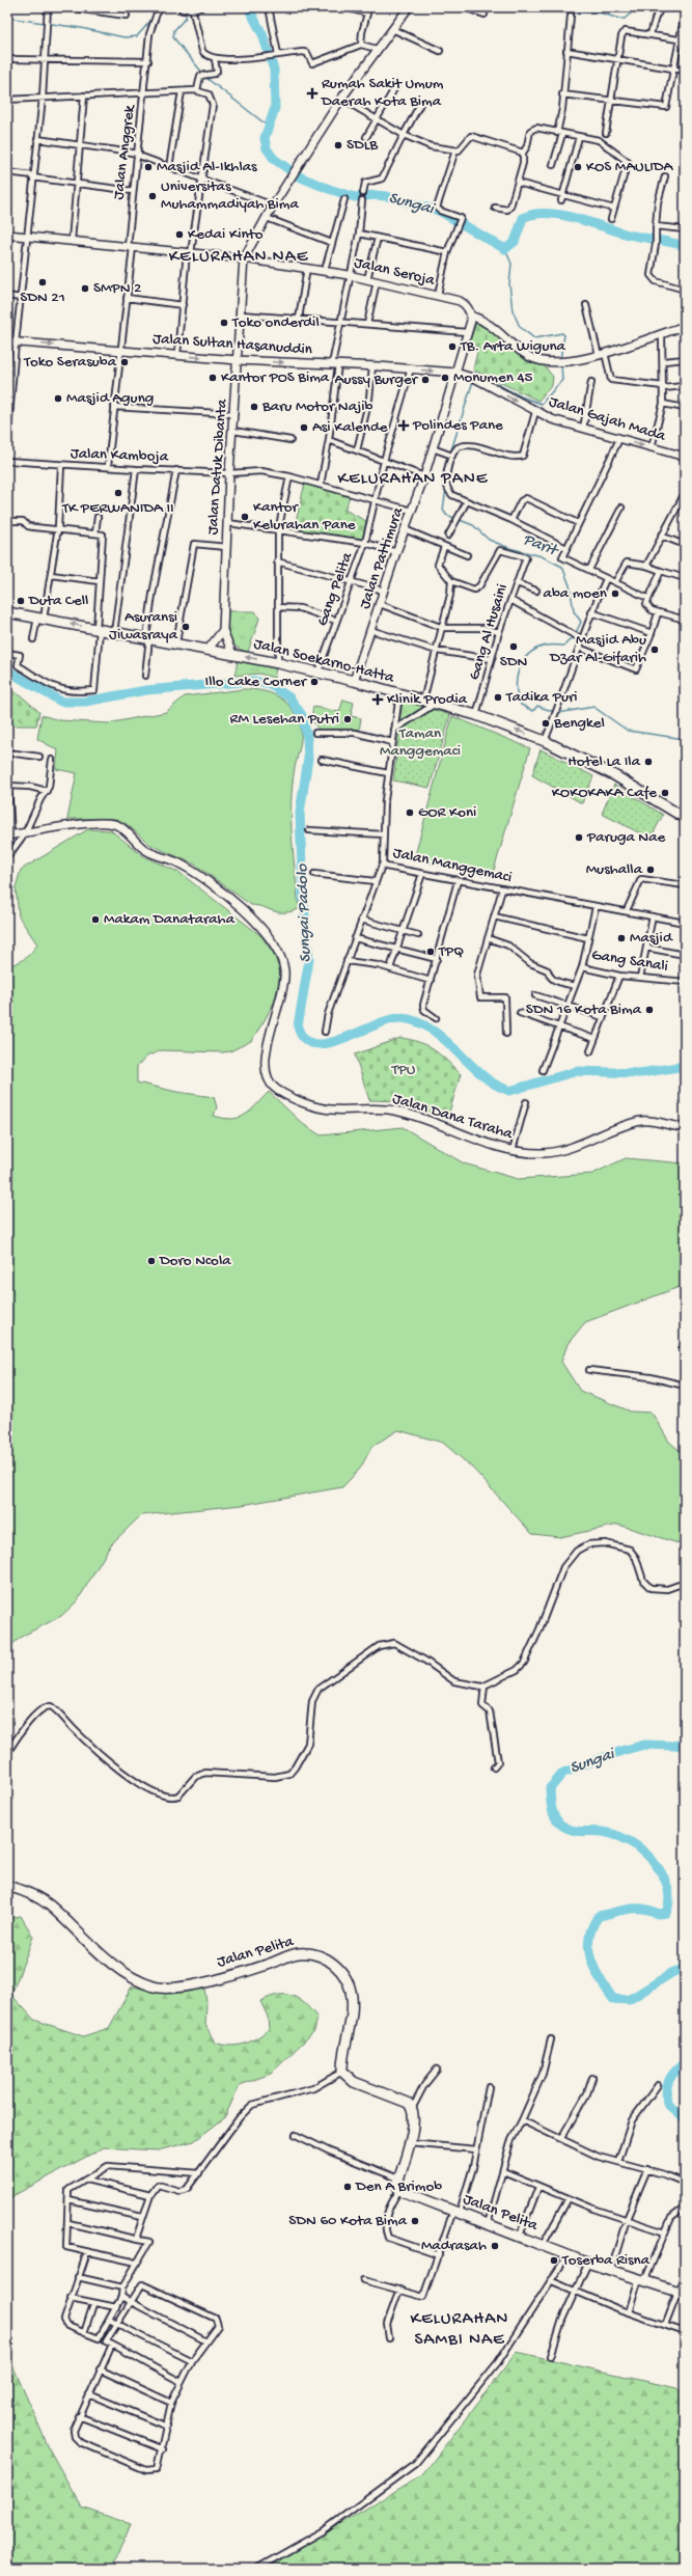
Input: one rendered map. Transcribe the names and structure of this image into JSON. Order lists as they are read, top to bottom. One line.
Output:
{"streets":{"highway":["Jalan Soekarno-Hatta","Jalan Pelita"],"street":["Jalan Anggrek","Jalan Seroja","Jalan Sultan Hasanuddin","Jalan Gajah Mada","Jalan Kamboja","Jalan Datuk Dibanta","Jalan Pattimura","Gang Pelita","Gang Al Husaini","Jalan Manggemaci","Gang Sanali","Jalan Dana Taraha"]},"crossings":[["Jalan Anggrek","Jalan Sultan Hasanuddin"],["Jalan Anggrek","Jalan Kamboja"],["Jalan Seroja","Jalan Datuk Dibanta"],["Jalan Sultan Hasanuddin","Jalan Gajah Mada"],["Jalan Sultan Hasanuddin","Jalan Datuk Dibanta"],["Jalan Sultan Hasanuddin","Jalan Pattimura"],["Jalan Sultan Hasanuddin","Gang Pelita"],["Jalan Gajah Mada","Jalan Pattimura"],["Jalan Kamboja","Jalan Datuk Dibanta"],["Jalan Kamboja","Jalan Pattimura"],["Jalan Kamboja","Gang Pelita"],["Jalan Datuk Dibanta","Jalan Soekarno-Hatta"],["Jalan Pattimura","Jalan Soekarno-Hatta"],["Gang Pelita","Jalan Soekarno-Hatta"],["Gang Al Husaini","Jalan Soekarno-Hatta"],["Jalan Soekarno-Hatta","Jalan Manggemaci"],["Jalan Manggemaci","Gang Sanali"]],"one_way":["Jalan Gajah Mada"],"districts":["KELURAHAN NAE","KELURAHAN PANE","KELURAHAN SAMBI NAE"],"water":["Sungai","Parit","Sungai Padolo"],"parks":["Taman Manggemaci","TPU"],"places":{"health":["Rumah Sakit Umum Daerah Kota Bima","Polindes Pane","Klinik Prodia"],"other":["SDLB","Masjid Al-Ikhlas","KOS MAULIDA","Universitas Muhammadiyah Bima","Kedai Kinto","SDN 21","SMPN 2","Toko onderdil","TB. Arta Wiguna","Toko Serasuba","Kantor POS Bima","Monumen 45","Aussy Burger","Masjid Agung","Baru Motor Najib","Asi Kalende","TK PERWANIDA II","Kantor Kelurahan Pane","aba moen","Duta Cell","Asuransi Jiwasraya","SDN","Masjid Abu Dzar Al-Gifarih","Illo Cake Corner","Tadika Puri","RM Lesehan Putri","Bengkel","Hotel La Ila","KOKOKAKA Cafe","GOR Koni","Paruga Nae","Mushalla","Makam Danataraha","Masjid","TPQ","SDN 16 Kota Bima","Doro Ncola","Den A Brimob","SDN 60 Kota Bima","Madrasah","Toserba Risna"]}}
